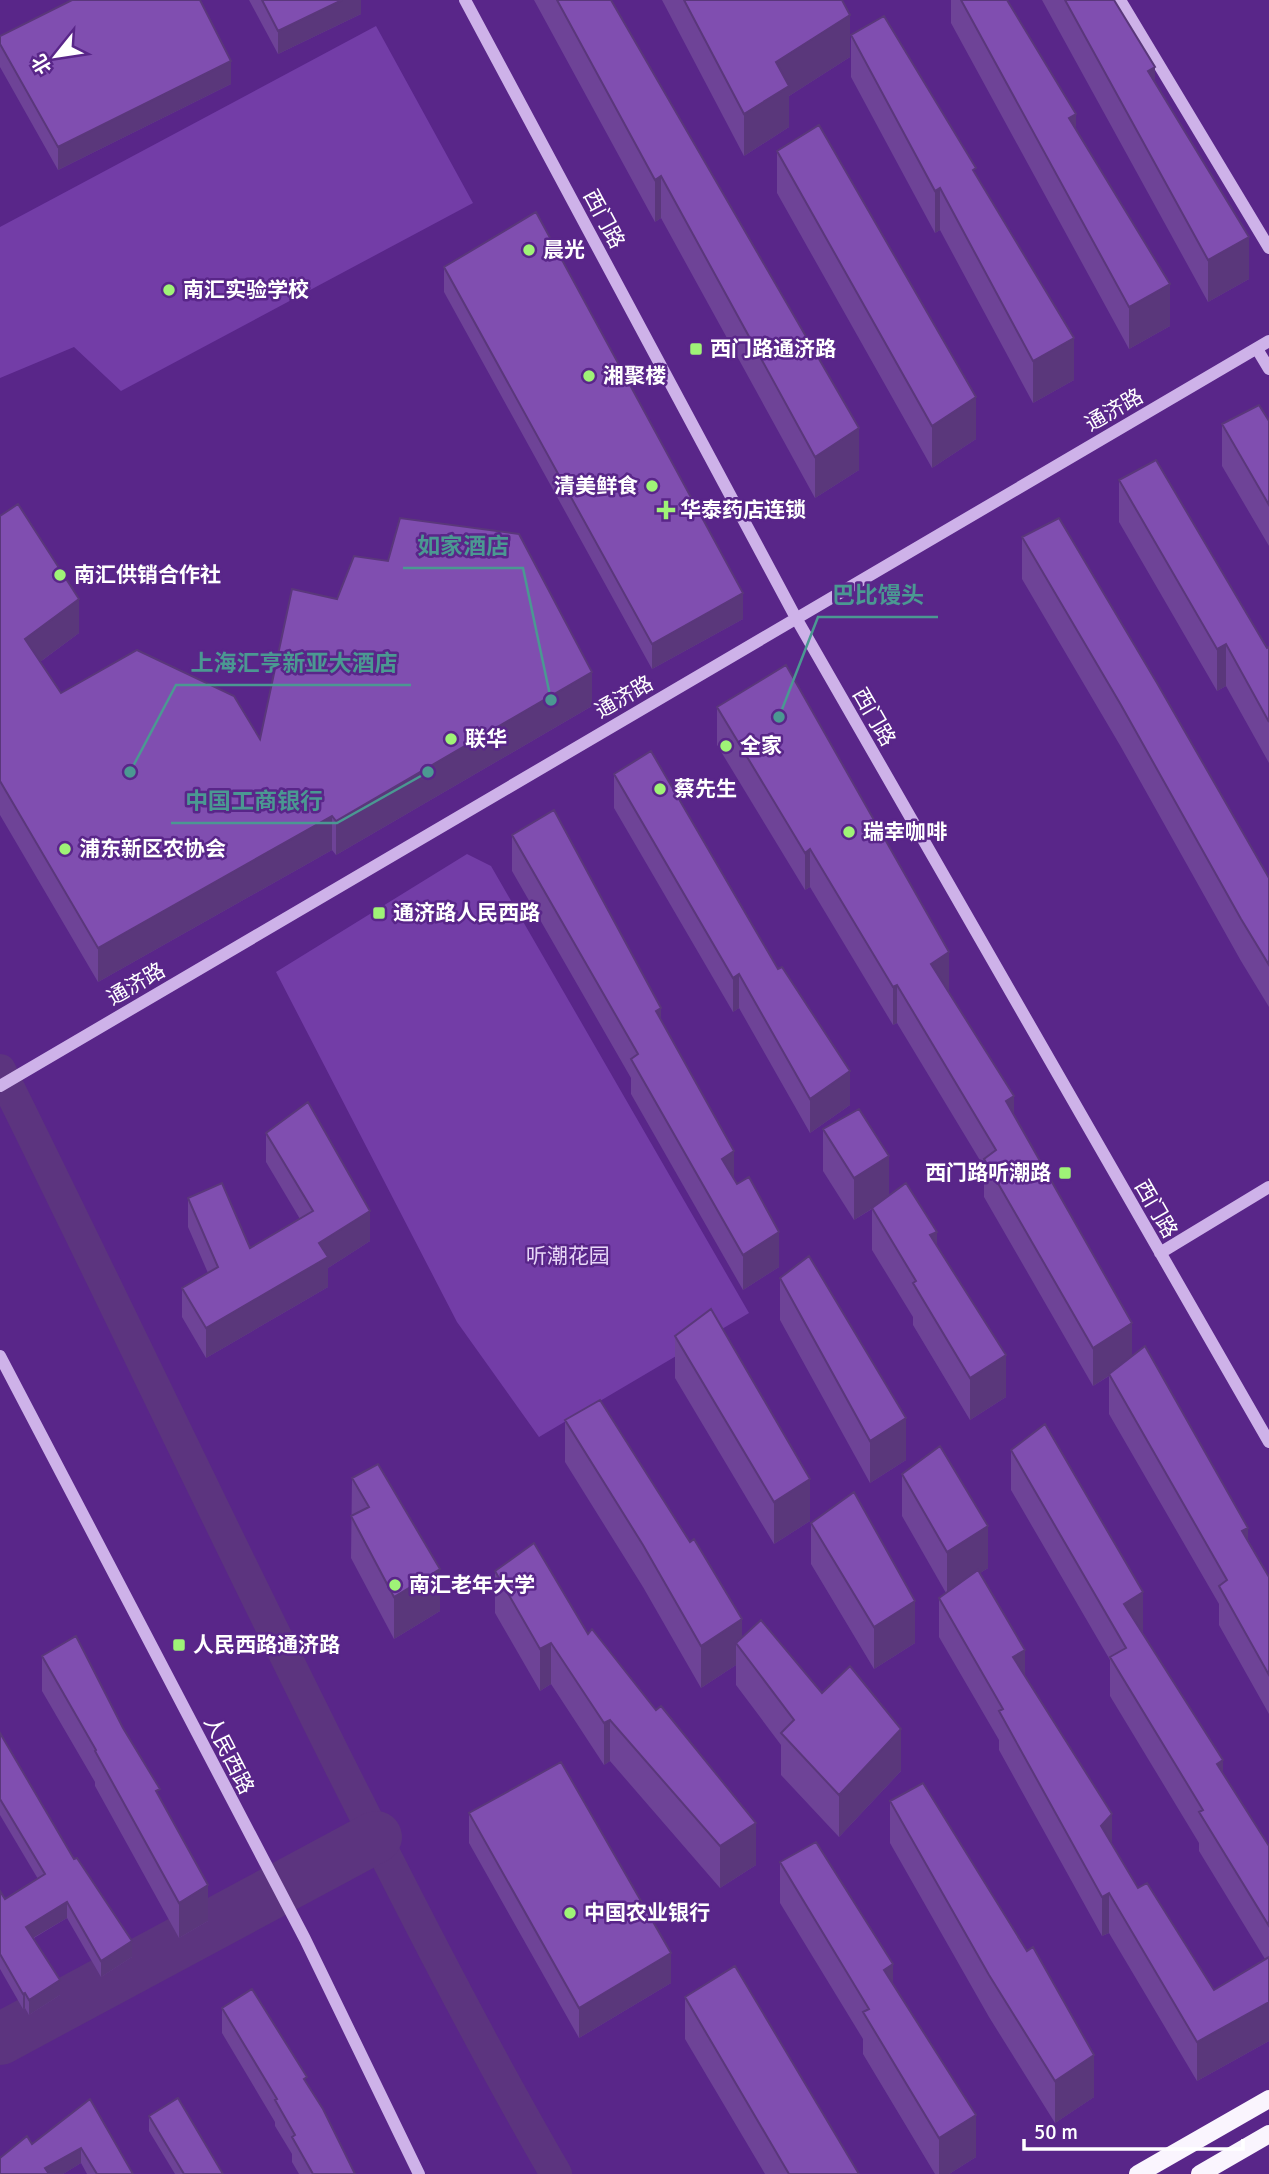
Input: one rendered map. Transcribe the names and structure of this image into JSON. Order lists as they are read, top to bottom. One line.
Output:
{"streets":{"street":["西门路","通济路","人民西路"]},"crossings":[["西门路","通济路"]],"parks":["听潮花园"],"places":{"other":["晨光","南汇实验学校","湘聚楼","清美鲜食","南汇供销合作社","如家酒店","巴比馒头","联华","全家","上海汇亨新亚大酒店","中国工商银行","蔡先生","瑞幸咖啡","浦东新区农协会","南汇老年大学","中国农业银行"],"transit":["西门路通济路","通济路人民西路","西门路听潮路","人民西路通济路"],"health":["华泰药店连锁"]},"scale_bar":"50 m","north":"bottom left"}
